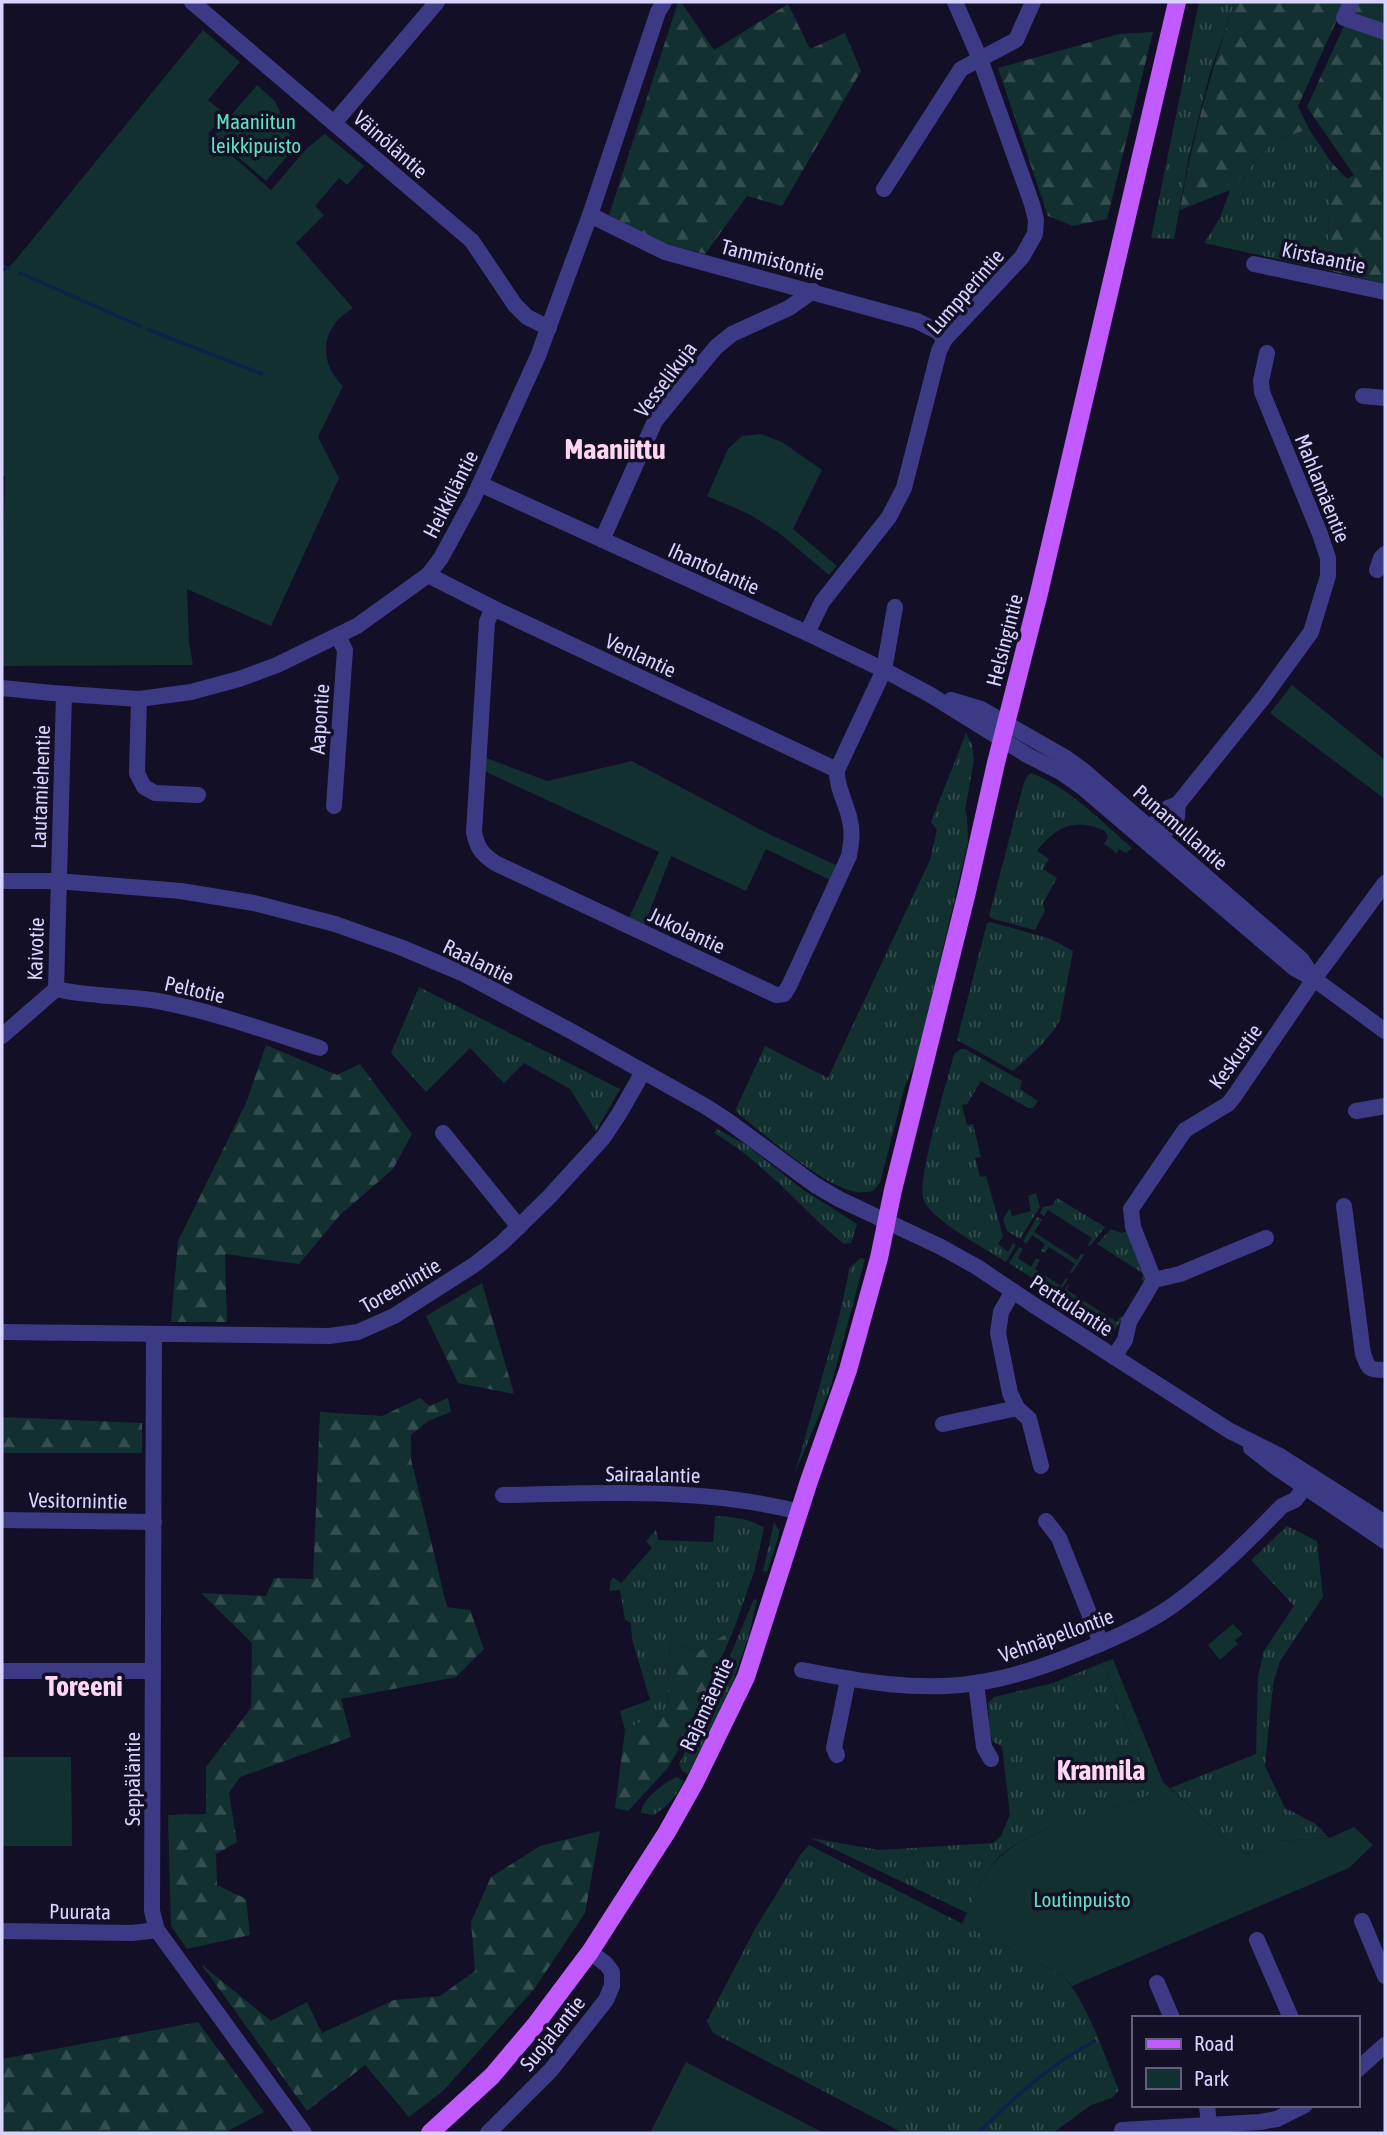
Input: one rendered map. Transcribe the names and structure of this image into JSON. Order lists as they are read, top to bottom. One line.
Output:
{"streets":{"main road":["Helsingintie","Rajamäentie"],"street":["Väinöläntie","Kirstaantie","Tammistontie","Lumpperintie","Vesselikuja","Mahlamäentie","Heikkiläntie","Ihantolantie","Venlantie","Aapontie","Lautamiehentie","Punamullantie","Jukolantie","Kaivotie","Raalantie","Peltotie","Keskustie","Toreenintie","Perttulantie","Sairaalantie","Vesitornintie","Vehnäpellontie","Seppäläntie","Puurata","Suojalantie"]},"crossings":[["Väinöläntie","Heikkiläntie"],["Tammistontie","Lumpperintie"],["Tammistontie","Vesselikuja"],["Tammistontie","Heikkiläntie"],["Lumpperintie","Ihantolantie"],["Vesselikuja","Ihantolantie"],["Mahlamäentie","Punamullantie"],["Heikkiläntie","Ihantolantie"],["Heikkiläntie","Venlantie"],["Heikkiläntie","Aapontie"],["Heikkiläntie","Lautamiehentie"],["Ihantolantie","Helsingintie"],["Ihantolantie","Punamullantie"],["Helsingintie","Punamullantie"],["Helsingintie","Raalantie"],["Helsingintie","Perttulantie"],["Helsingintie","Rajamäentie"],["Venlantie","Jukolantie"],["Lautamiehentie","Kaivotie"],["Lautamiehentie","Raalantie"],["Punamullantie","Keskustie"],["Kaivotie","Raalantie"],["Kaivotie","Peltotie"],["Raalantie","Toreenintie"],["Raalantie","Perttulantie"],["Raalantie","Rajamäentie"],["Toreenintie","Seppäläntie"],["Perttulantie","Vehnäpellontie"],["Perttulantie","Rajamäentie"],["Sairaalantie","Rajamäentie"],["Vesitornintie","Seppäläntie"],["Rajamäentie","Suojalantie"],["Seppäläntie","Puurata"]],"districts":["Maaniittu","Toreeni","Krannila"],"parks":["Maaniitun leikkipuisto","Loutinpuisto"],"legend":["Road","Park"]}
